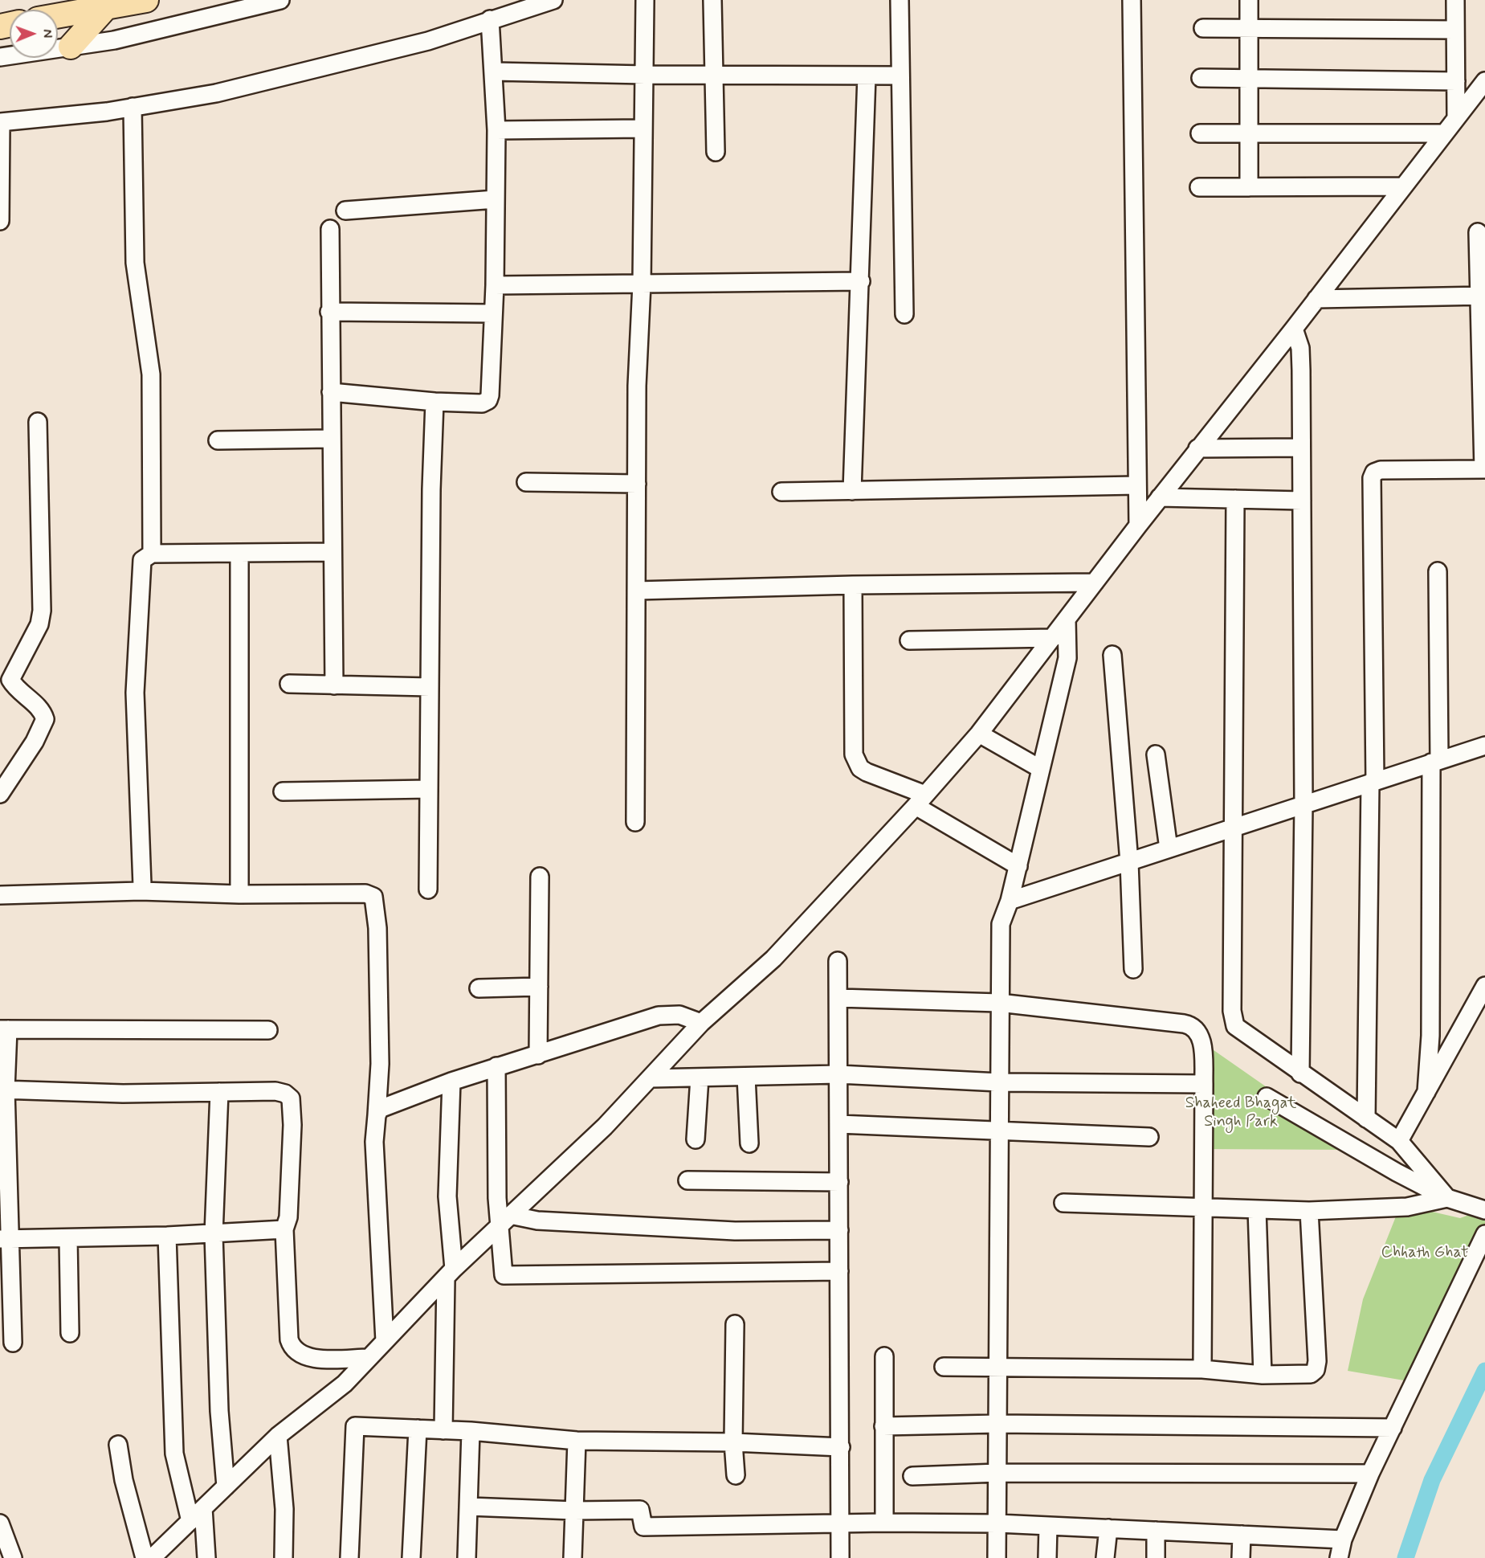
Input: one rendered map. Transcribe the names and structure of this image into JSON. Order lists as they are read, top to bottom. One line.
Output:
{"parks":["Shaheed Bhagat Singh Park","Chhath Ghat"],"north":"right"}
